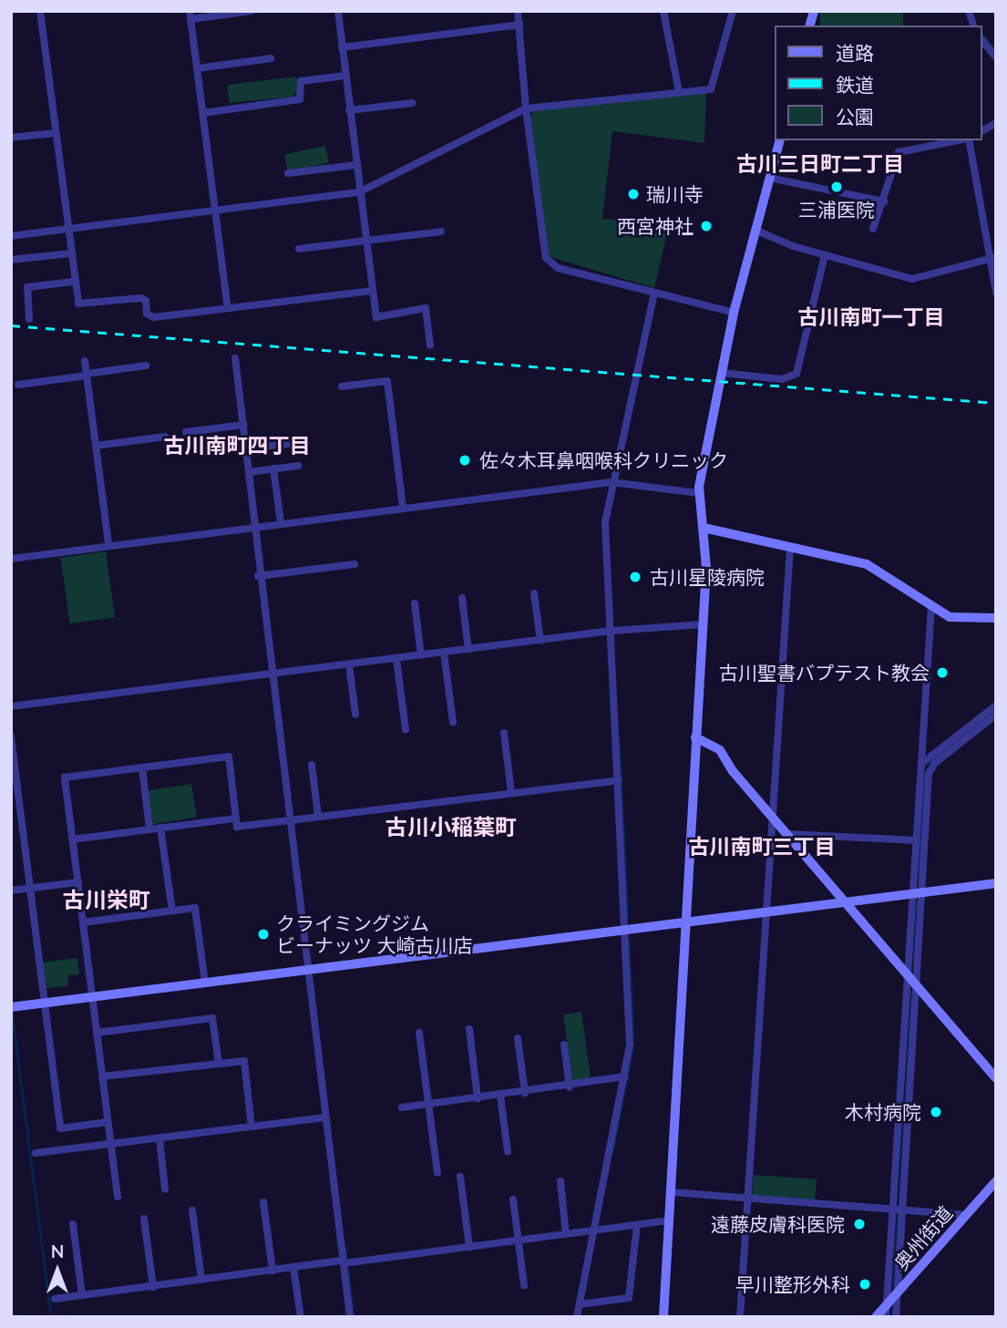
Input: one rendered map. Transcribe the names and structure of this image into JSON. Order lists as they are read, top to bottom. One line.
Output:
{"streets":{"street":["奥州街道"]},"districts":["古川三日町二丁目","古川南町一丁目","古川南町四丁目","古川小稲葉町","古川南町三丁目","古川栄町"],"places":["三浦医院","瑞川寺","西宮神社","佐々木耳鼻咽喉科クリニック","古川星陵病院","古川聖書バプテスト教会","クライミングジム ビーナッツ 大崎古川店","木村病院","遠藤皮膚科医院","早川整形外科"],"legend":["道路","鉄道","公園"],"north":"top"}
